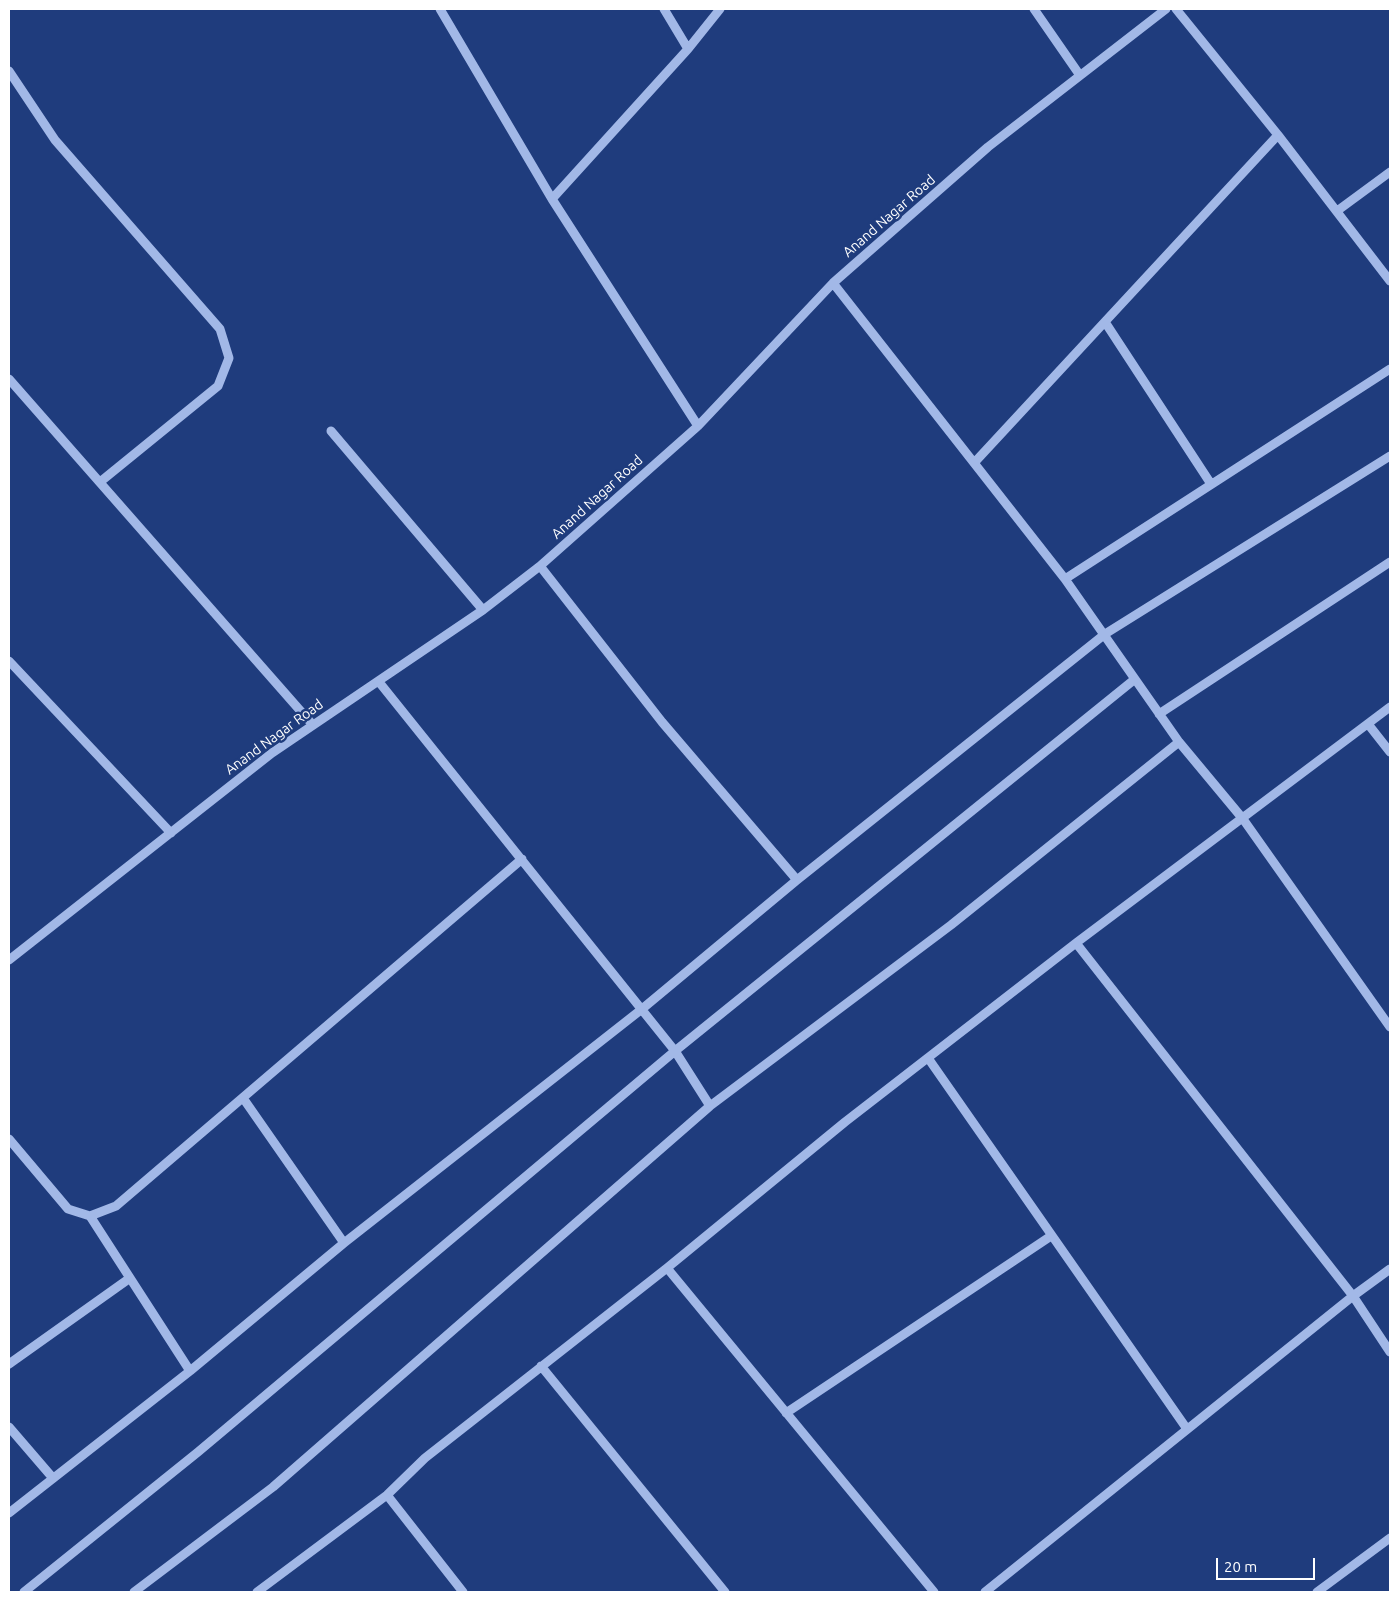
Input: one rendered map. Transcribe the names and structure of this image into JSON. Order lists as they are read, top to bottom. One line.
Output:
{"streets":{"street":["Anand Nagar Road"]},"scale_bar":"20 m"}
